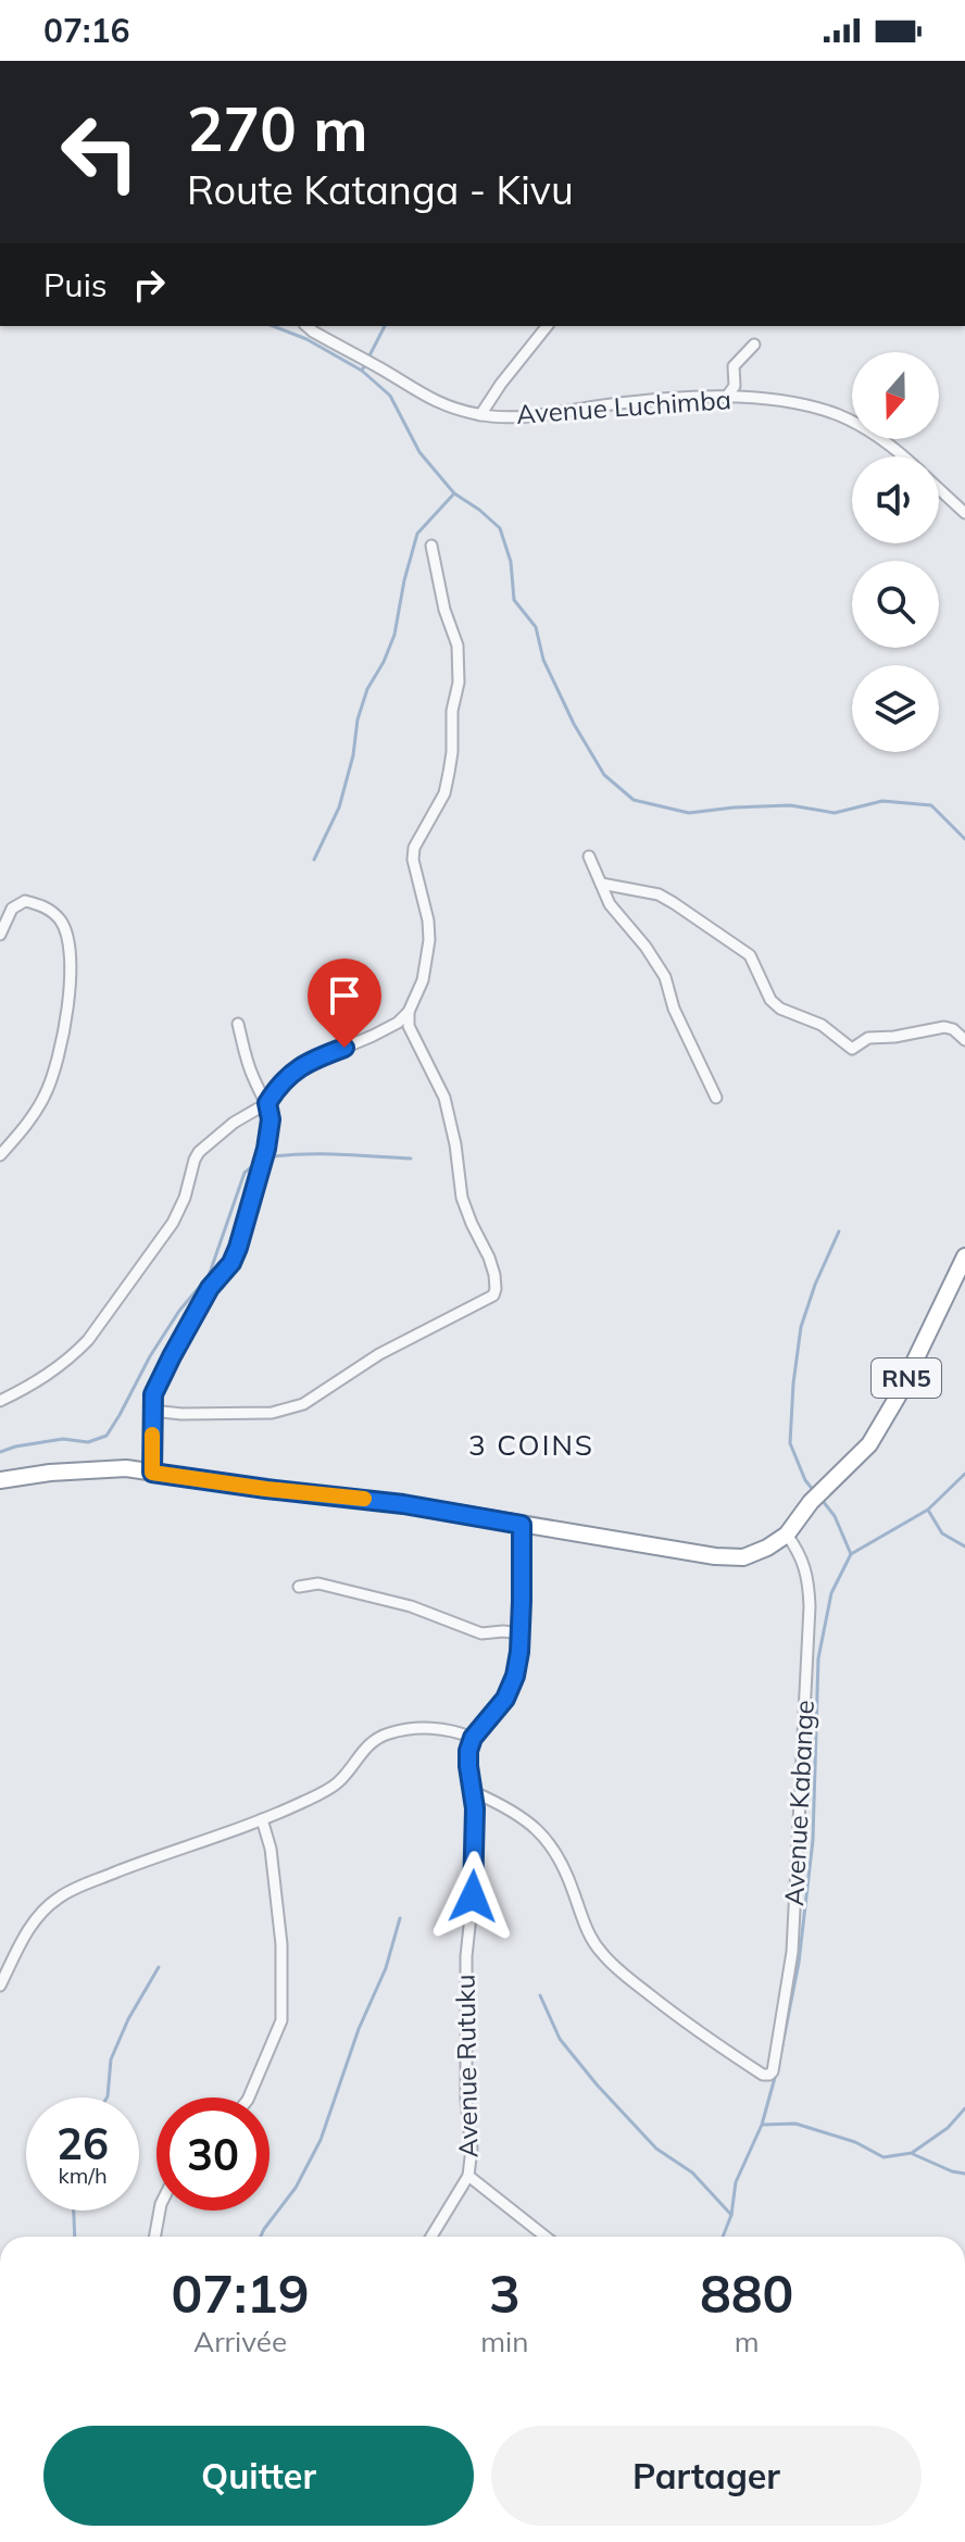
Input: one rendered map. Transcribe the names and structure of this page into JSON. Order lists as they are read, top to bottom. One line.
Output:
{"streets":{"highway":["RN5"],"street":["Avenue Luchimba","Avenue Kabange","Avenue Rutuku"]},"crossings":[["RN5","Avenue Kabange"],["Avenue Kabange","Avenue Rutuku"]],"districts":["3 COINS"],"north":"bottom","page":{"status":"07:16","turn":["270 m","Route Katanga - Kivu"],"then":"Puis","speed":"26 km/h","limit":"30","eta":["07:19","Arrivée","3","min","880","m"],"buttons":["Quitter","Partager"]}}
